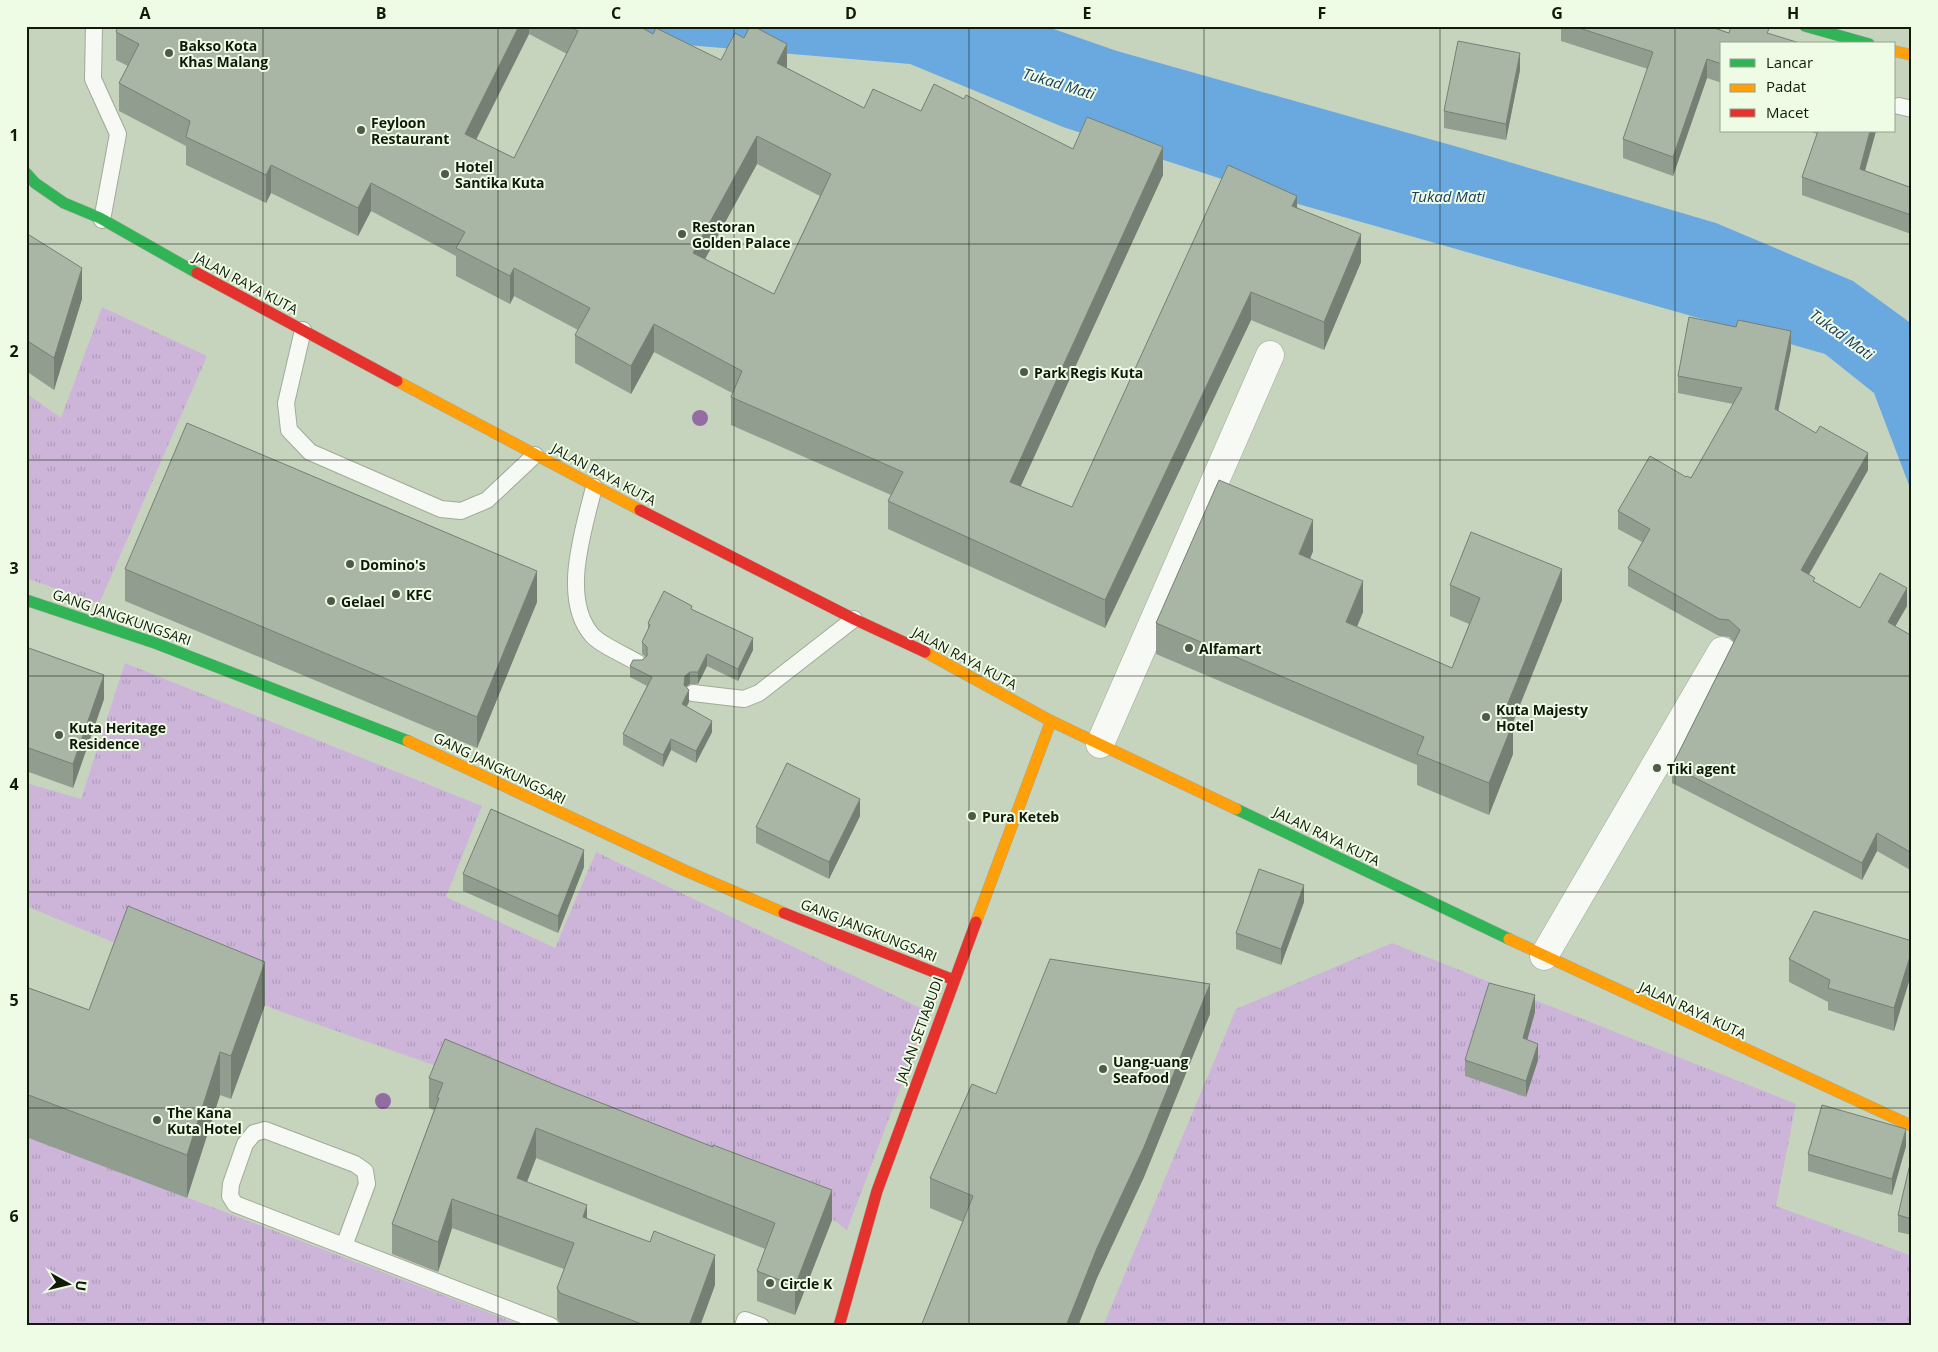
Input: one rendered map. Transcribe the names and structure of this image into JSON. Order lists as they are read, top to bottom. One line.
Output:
{"streets":{"main road":["JALAN RAYA KUTA","GANG JANGKUNGSARI","JALAN SETIABUDI"]},"crossings":[["JALAN RAYA KUTA","JALAN SETIABUDI"],["GANG JANGKUNGSARI","JALAN SETIABUDI"]],"water":["Tukad Mati"],"places":["Bakso Kota Khas Malang","Feyloon Restaurant","Hotel Santika Kuta","Restoran Golden Palace","Park Regis Kuta","Domino's","KFC","Gelael","Alfamart","Kuta Majesty Hotel","Kuta Heritage Residence","Tiki agent","Pura Keteb","Uang-uang Seafood","The Kana Kuta Hotel","Circle K"],"legend":["Lancar","Padat","Macet"],"north":"right","grid":{"columns":["A","B","C","D","E","F","G","H"],"rows":["1","2","3","4","5","6"]}}
